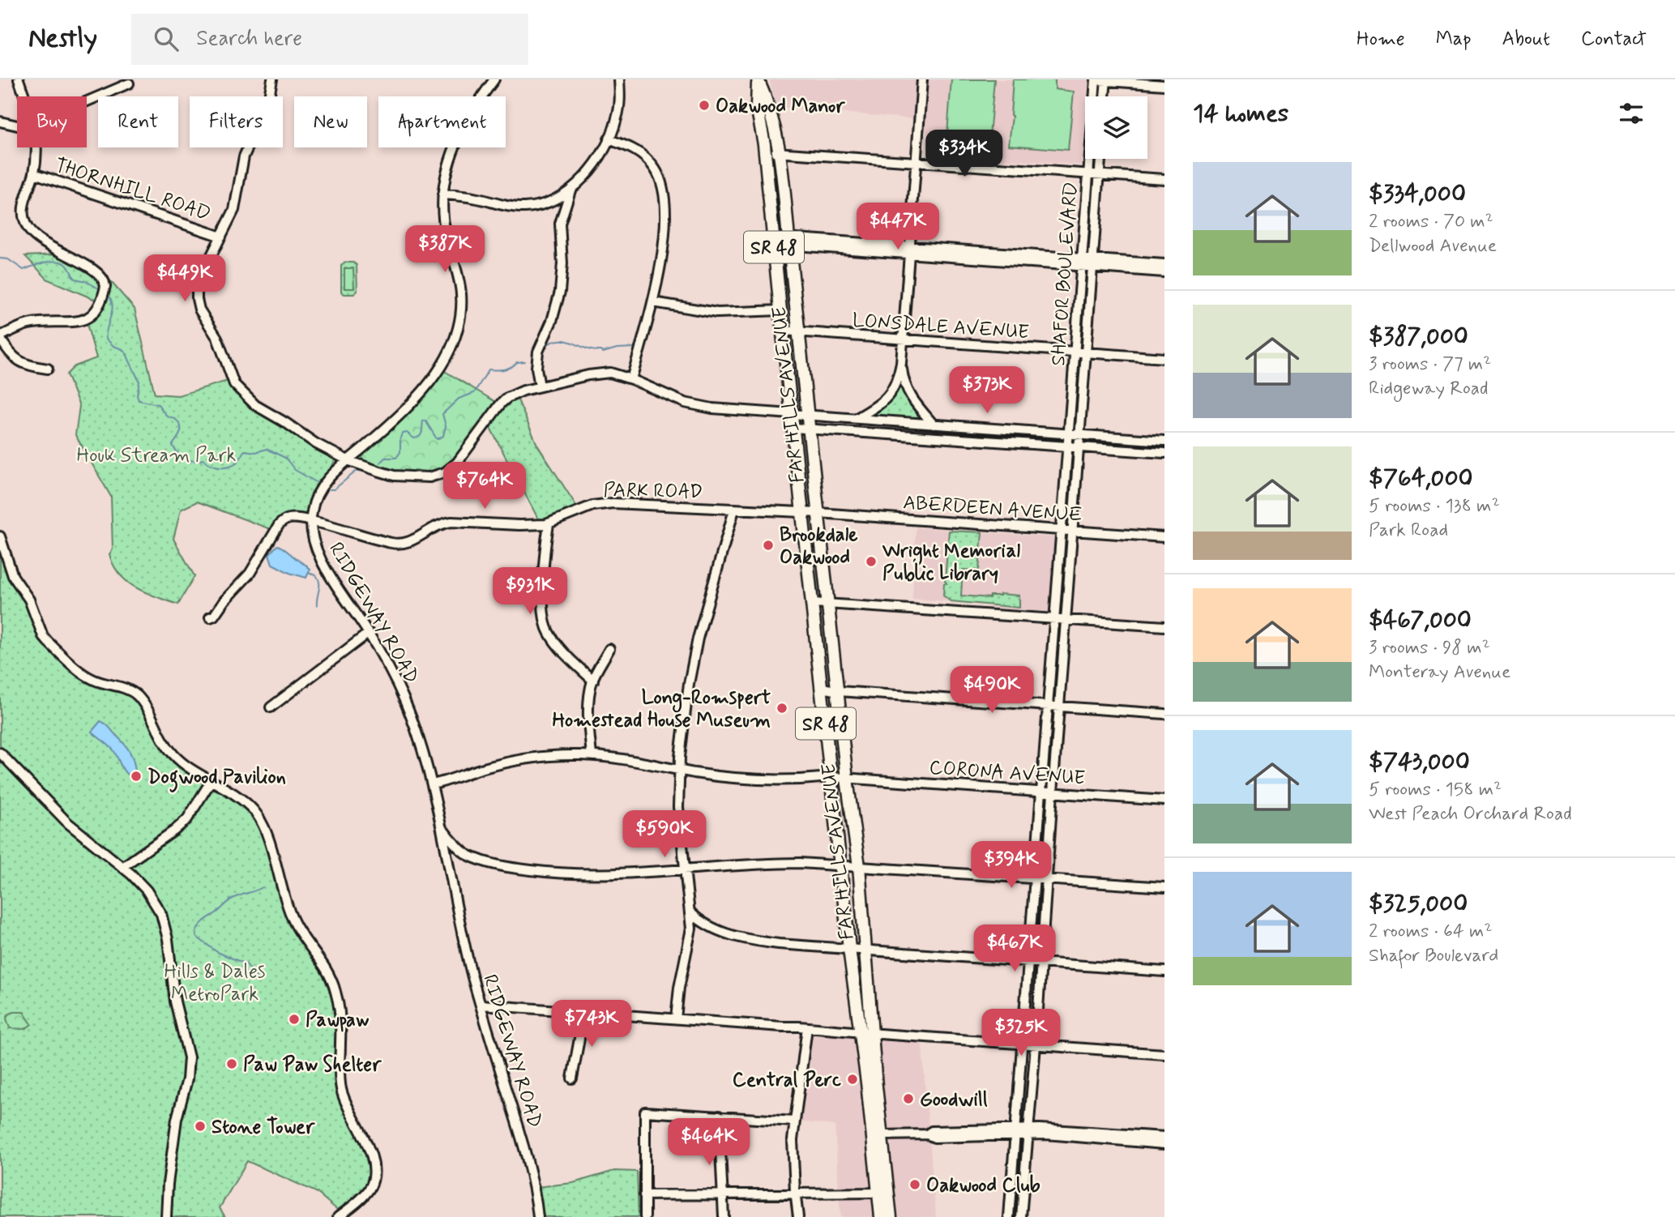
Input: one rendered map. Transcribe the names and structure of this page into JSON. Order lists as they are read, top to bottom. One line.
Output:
{"streets":{"main road":["SR 48","FAR HILLS AVENUE"],"street":["THORNHILL ROAD","SHAFOR BOULEVARD","LONSDALE AVENUE","PARK ROAD","ABERDEEN AVENUE","RIDGEWAY ROAD","CORONA AVENUE"]},"crossings":[["SHAFOR BOULEVARD","LONSDALE AVENUE"],["SHAFOR BOULEVARD","ABERDEEN AVENUE"],["SHAFOR BOULEVARD","CORONA AVENUE"],["LONSDALE AVENUE","FAR HILLS AVENUE"],["FAR HILLS AVENUE","PARK ROAD"],["FAR HILLS AVENUE","ABERDEEN AVENUE"],["FAR HILLS AVENUE","CORONA AVENUE"],["PARK ROAD","ABERDEEN AVENUE"],["PARK ROAD","RIDGEWAY ROAD"],["RIDGEWAY ROAD","CORONA AVENUE"]],"parks":["Houk Stream Park","Hills & Dales MetroPark"],"places":["Oakwood Manor","Brookdale Oakwood","Wright Memorial Public Library","Long-Romspert Homestead House Museum","Dogwood Pavilion","Pawpaw","Paw Paw Shelter","Central Perc","Goodwill","Stone Tower","Oakwood Club"],"page":{"header":"Nestly","search":"Search here","nav":["Home","Map","About","Contact"],"heading":"14 homes","chip":["Buy","Rent","Filters","New","Apartment"],"price":["$334K","$447K","$387K","$449K","$373K","$764K","$931K","$490K","$590K","$394K","$467K","$743K","$325K","$464K"],"list":[{"name":"$334,000","note":"2 rooms · 70 m² · Dellwood Avenue"},{"name":"$387,000","note":"3 rooms · 77 m² · Ridgeway Road"},{"name":"$764,000","note":"5 rooms · 138 m² · Park Road"},{"name":"$467,000","note":"3 rooms · 98 m² · Monteray Avenue"},{"name":"$743,000","note":"5 rooms · 158 m² · West Peach Orchard Road"},{"name":"$325,000","note":"2 rooms · 64 m² · Shafor Boulevard"}]}}
